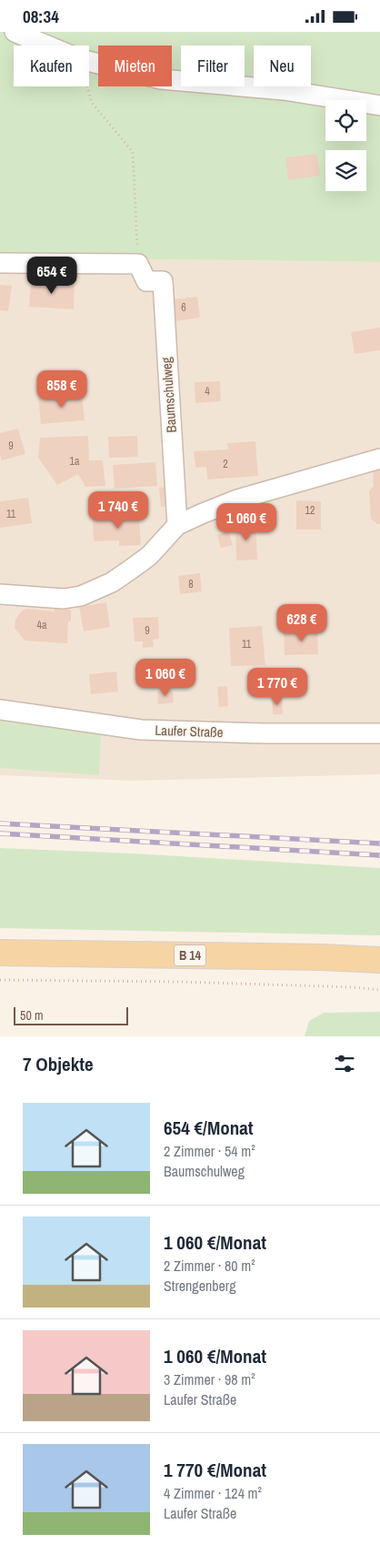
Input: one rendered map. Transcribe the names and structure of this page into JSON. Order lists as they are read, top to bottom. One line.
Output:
{"streets":{"main road":["B 14"],"street":["Baumschulweg","Laufer Straße"]},"house_numbers":["6","4","9","1a","2","12","11","8","4a","9","11"],"scale_bar":"50 m","page":{"status":"08:34","chip":["Kaufen","Mieten","Filter","Neu"],"price":["654 €","858 €","1 740 €","1 060 €","628 €","1 060 €","1 770 €"],"scale":"50 m","heading":"7 Objekte","list":[{"name":"654 €/Monat","note":"2 Zimmer · 54 m² · Baumschulweg"},{"name":"1 060 €/Monat","note":"2 Zimmer · 80 m² · Strengenberg"},{"name":"1 060 €/Monat","note":"3 Zimmer · 98 m² · Laufer Straße"},{"name":"1 770 €/Monat","note":"4 Zimmer · 124 m² · Laufer Straße"}]}}
